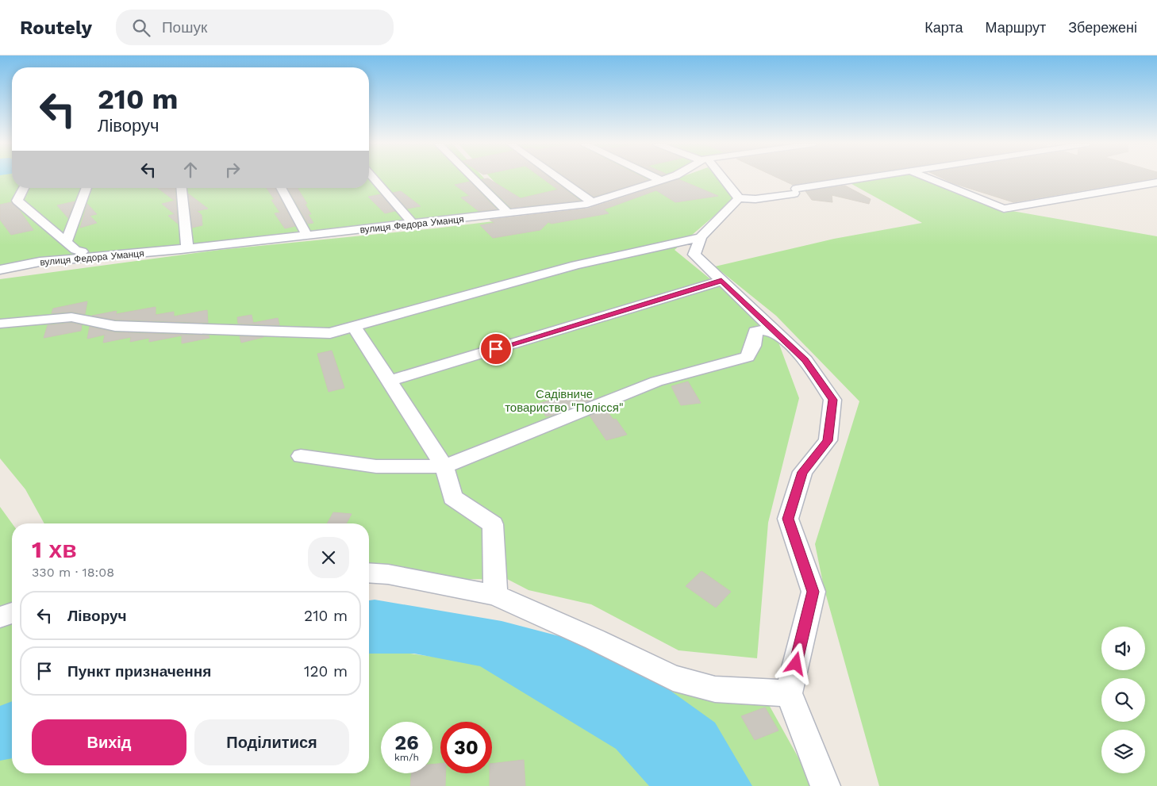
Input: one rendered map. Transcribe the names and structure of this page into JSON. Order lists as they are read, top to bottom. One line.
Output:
{"streets":{"street":["вулиця Федора Уманця"]},"parks":["Садівниче товариство \"Полісся\""],"page":{"header":"Routely","search":"Пошук","nav":["Карта","Маршрут","Збережені"],"turn":["210 m","Ліворуч"],"heading":["1 хв","330 m · 18:08"],"list":[{"name":"Ліворуч","value":"210 m"},{"name":"Пункт призначення","value":"120 m"}],"buttons":["Вихід","Поділитися"],"speed":"26 km/h","limit":"30"}}
